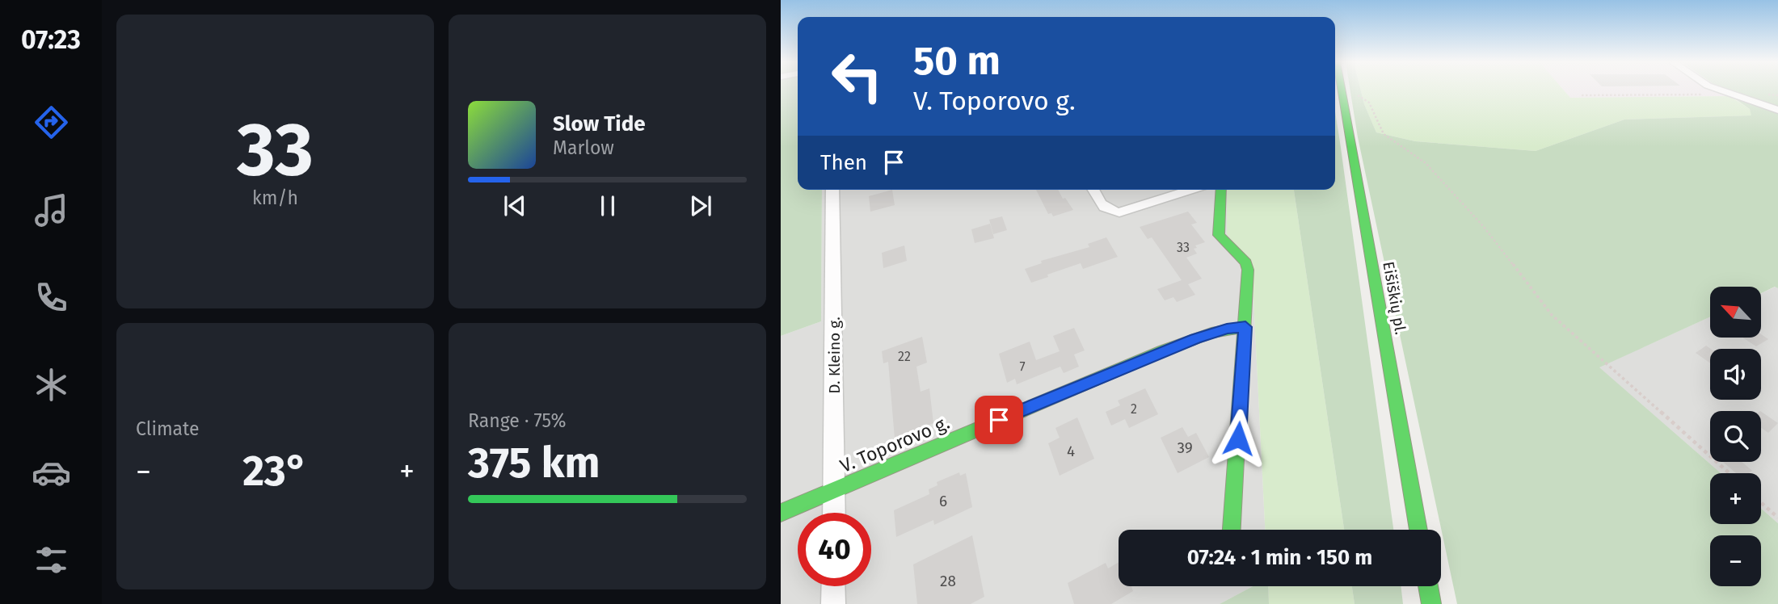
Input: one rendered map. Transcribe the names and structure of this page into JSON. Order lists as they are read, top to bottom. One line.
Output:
{"streets":{"main road":["Eišiškių pl.","V. Toporovo g."],"street":["D. Kleino g."]},"crossings":[["D. Kleino g.","V. Toporovo g."]],"house_numbers":["33","22","7","2","39","4","6","28"],"north":"top left","page":{"tabs":"07:23","tile":[["33","km/h"],"Climate",["Range · 75%","375 km"]],"turn":["50 m","V. Toporovo g."],"song":["Slow Tide","Marlow"],"then":"Then","map_buttons":["+","−"],"heat":["−","23°","+"],"limit":"40","trip":"07:24 · 1 min · 150 m"}}
